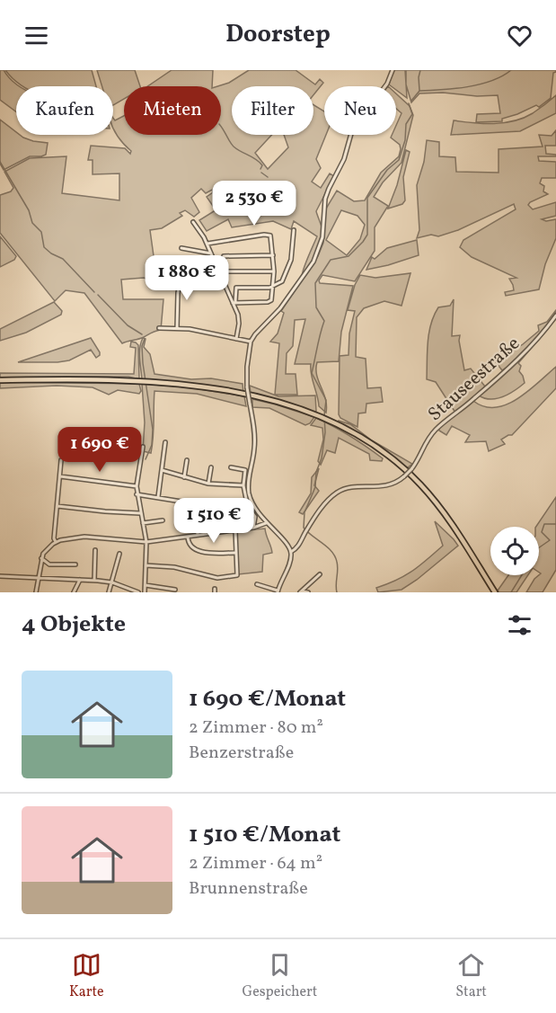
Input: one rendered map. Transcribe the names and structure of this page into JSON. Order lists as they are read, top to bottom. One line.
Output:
{"streets":{"street":["Stauseestraße"]},"page":{"header":"Doorstep","chip":["Kaufen","Mieten","Filter","Neu"],"price":["2 530 €","1 880 €","1 690 €","1 510 €"],"heading":"4 Objekte","list":[{"name":"1 690 €/Monat","note":"2 Zimmer · 80 m² · Benzerstraße"},{"name":"1 510 €/Monat","note":"2 Zimmer · 64 m² · Brunnenstraße"}],"tabs":["Karte","Gespeichert","Start"]}}
